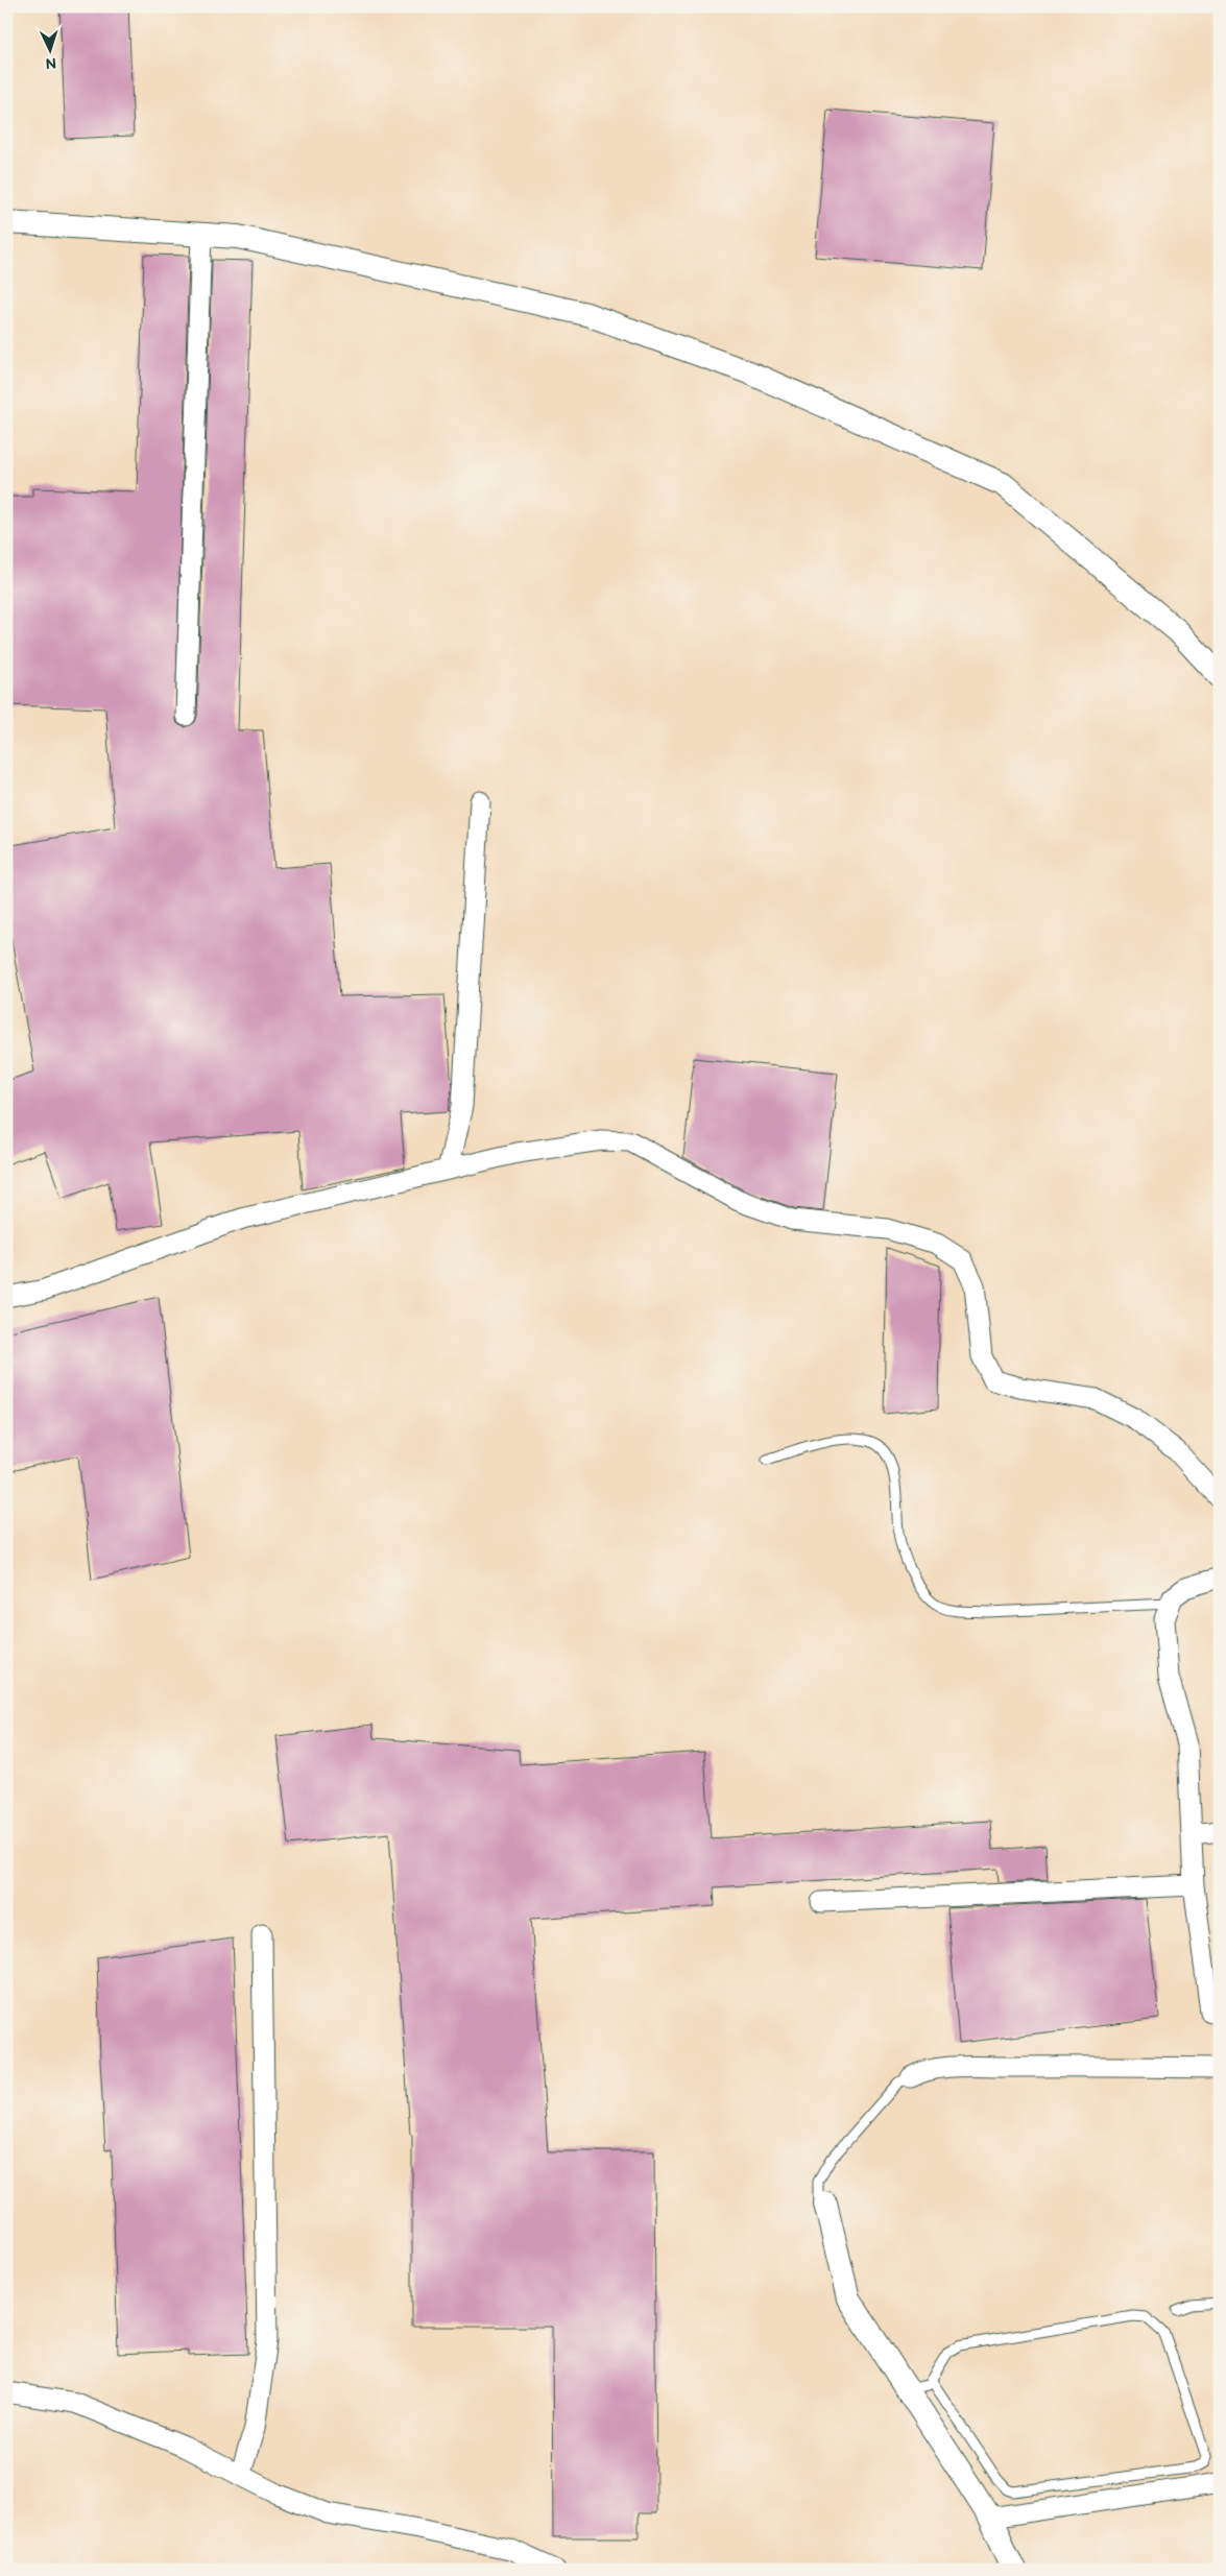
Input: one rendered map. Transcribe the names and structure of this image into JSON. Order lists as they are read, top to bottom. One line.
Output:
{"north":"bottom"}
